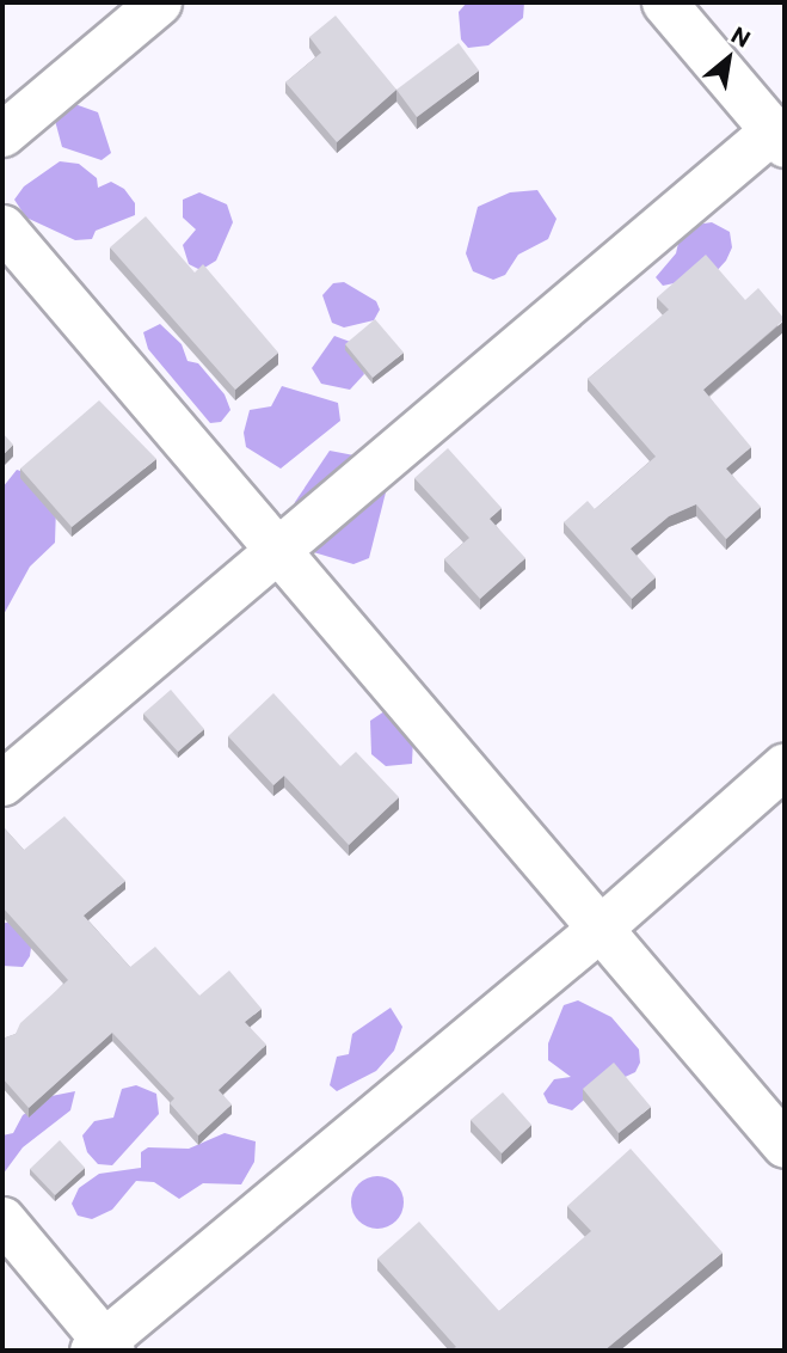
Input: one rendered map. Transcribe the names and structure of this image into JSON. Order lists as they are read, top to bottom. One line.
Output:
{"north":"top right"}
